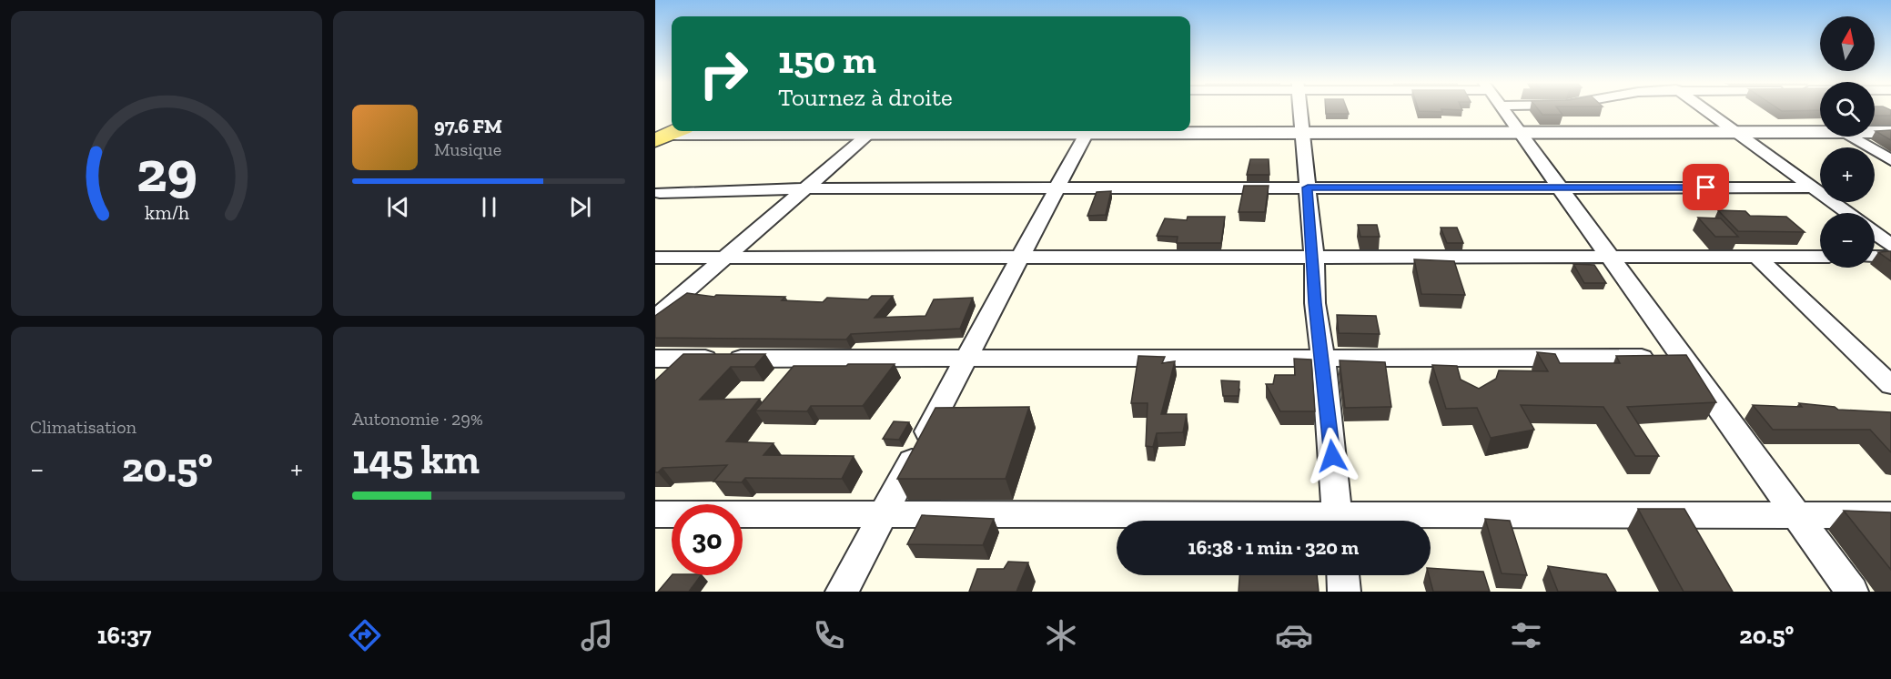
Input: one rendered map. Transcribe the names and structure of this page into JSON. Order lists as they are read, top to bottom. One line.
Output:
{"north":"top","page":{"map_buttons":["+","−"],"turn":["150 m","Tournez à droite"],"song":["97.6 FM","Musique"],"tile":["Climatisation",["Autonomie · 29%","145 km"]],"heat":["−","20.5°","+"],"limit":"30","trip":"16:38 · 1 min · 320 m","tabs":["16:37","20.5°"],"gauge":["29","km/h"]}}
